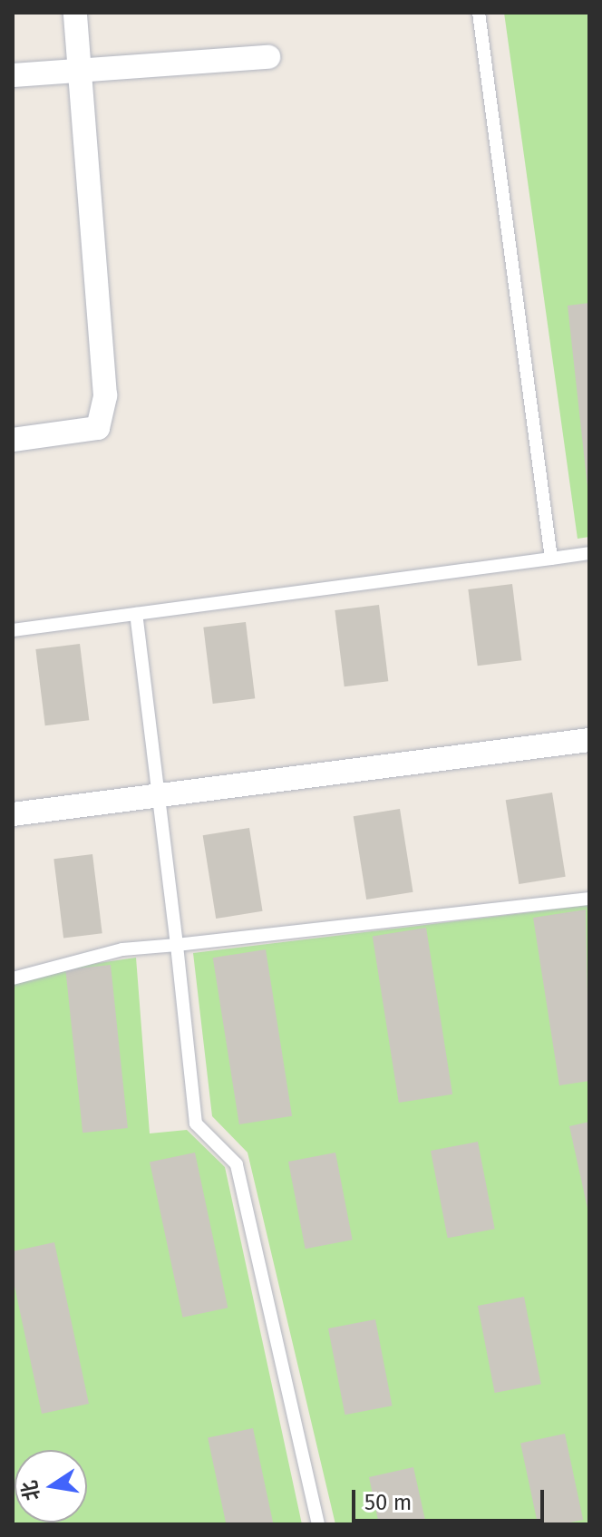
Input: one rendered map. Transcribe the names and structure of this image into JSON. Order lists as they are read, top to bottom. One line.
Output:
{"scale_bar":"50 m","north":"left"}
